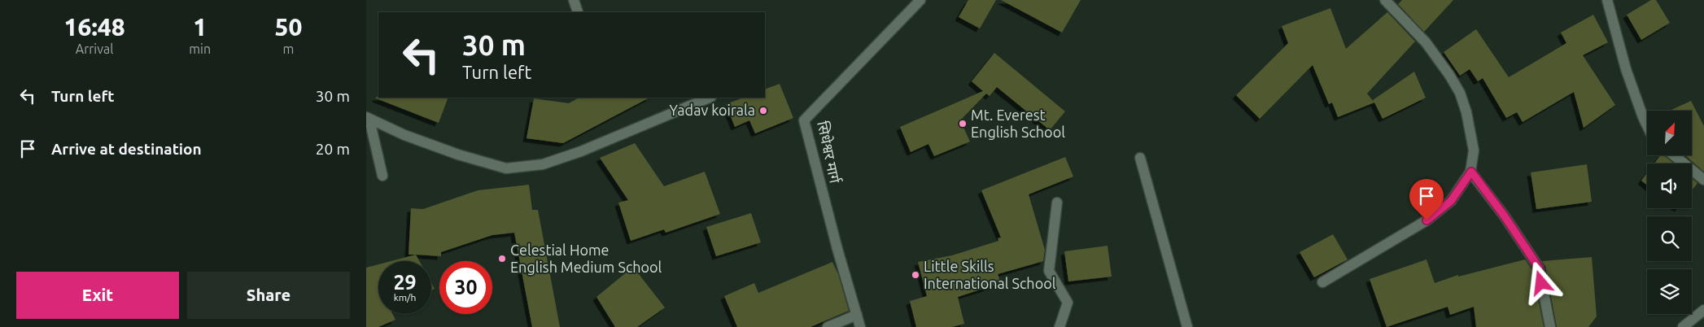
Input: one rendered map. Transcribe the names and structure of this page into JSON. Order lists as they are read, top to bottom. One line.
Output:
{"streets":{"street":["सिधेश्वर मार्ग"]},"places":["Yadav koirala","Mt. Everest English School","Celestial Home English Medium School","Little Skills International School"],"north":"top right","page":{"eta":["16:48","Arrival","1","min","50","m"],"turn":["30 m","Turn left"],"list":[{"name":"Turn left","value":"30 m"},{"name":"Arrive at destination","value":"20 m"}],"speed":"29 km/h","limit":"30","buttons":["Exit","Share"]}}
